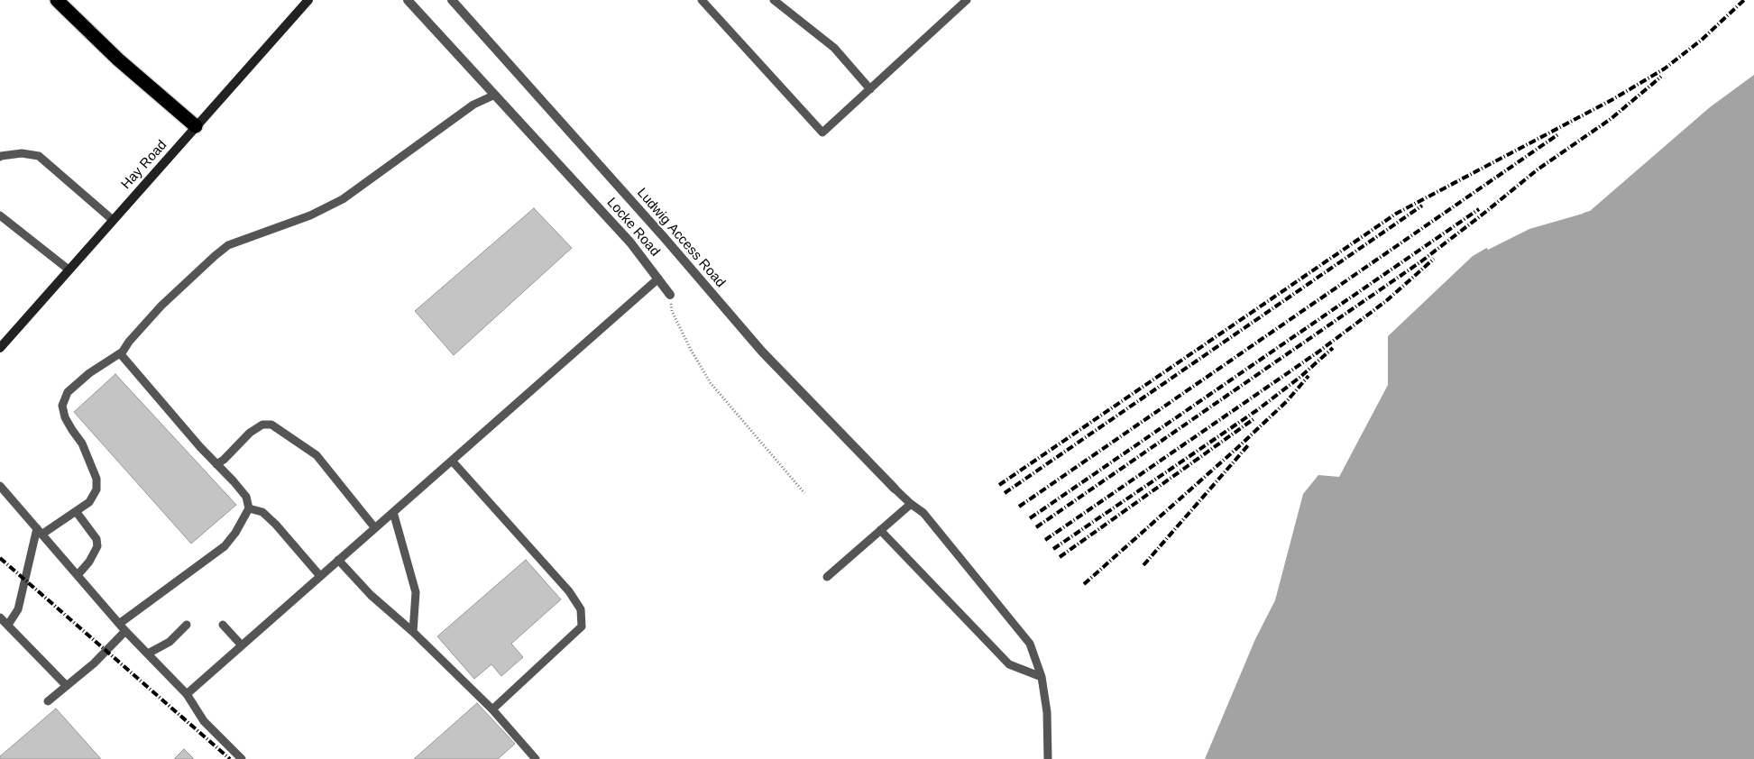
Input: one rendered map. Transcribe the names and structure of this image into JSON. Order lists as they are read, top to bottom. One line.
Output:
{"streets":{"main road":["Hay Road"],"street":["Locke Road","Ludwig Access Road"]}}
